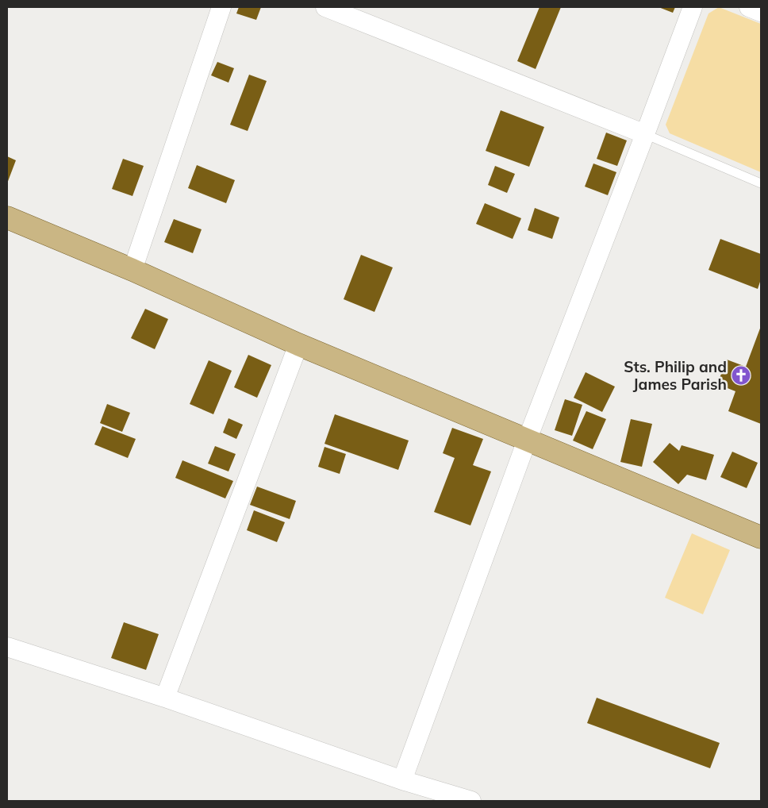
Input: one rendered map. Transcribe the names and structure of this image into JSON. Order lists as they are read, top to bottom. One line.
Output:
{"places":{"church":["Sts. Philip and James Parish"]}}
